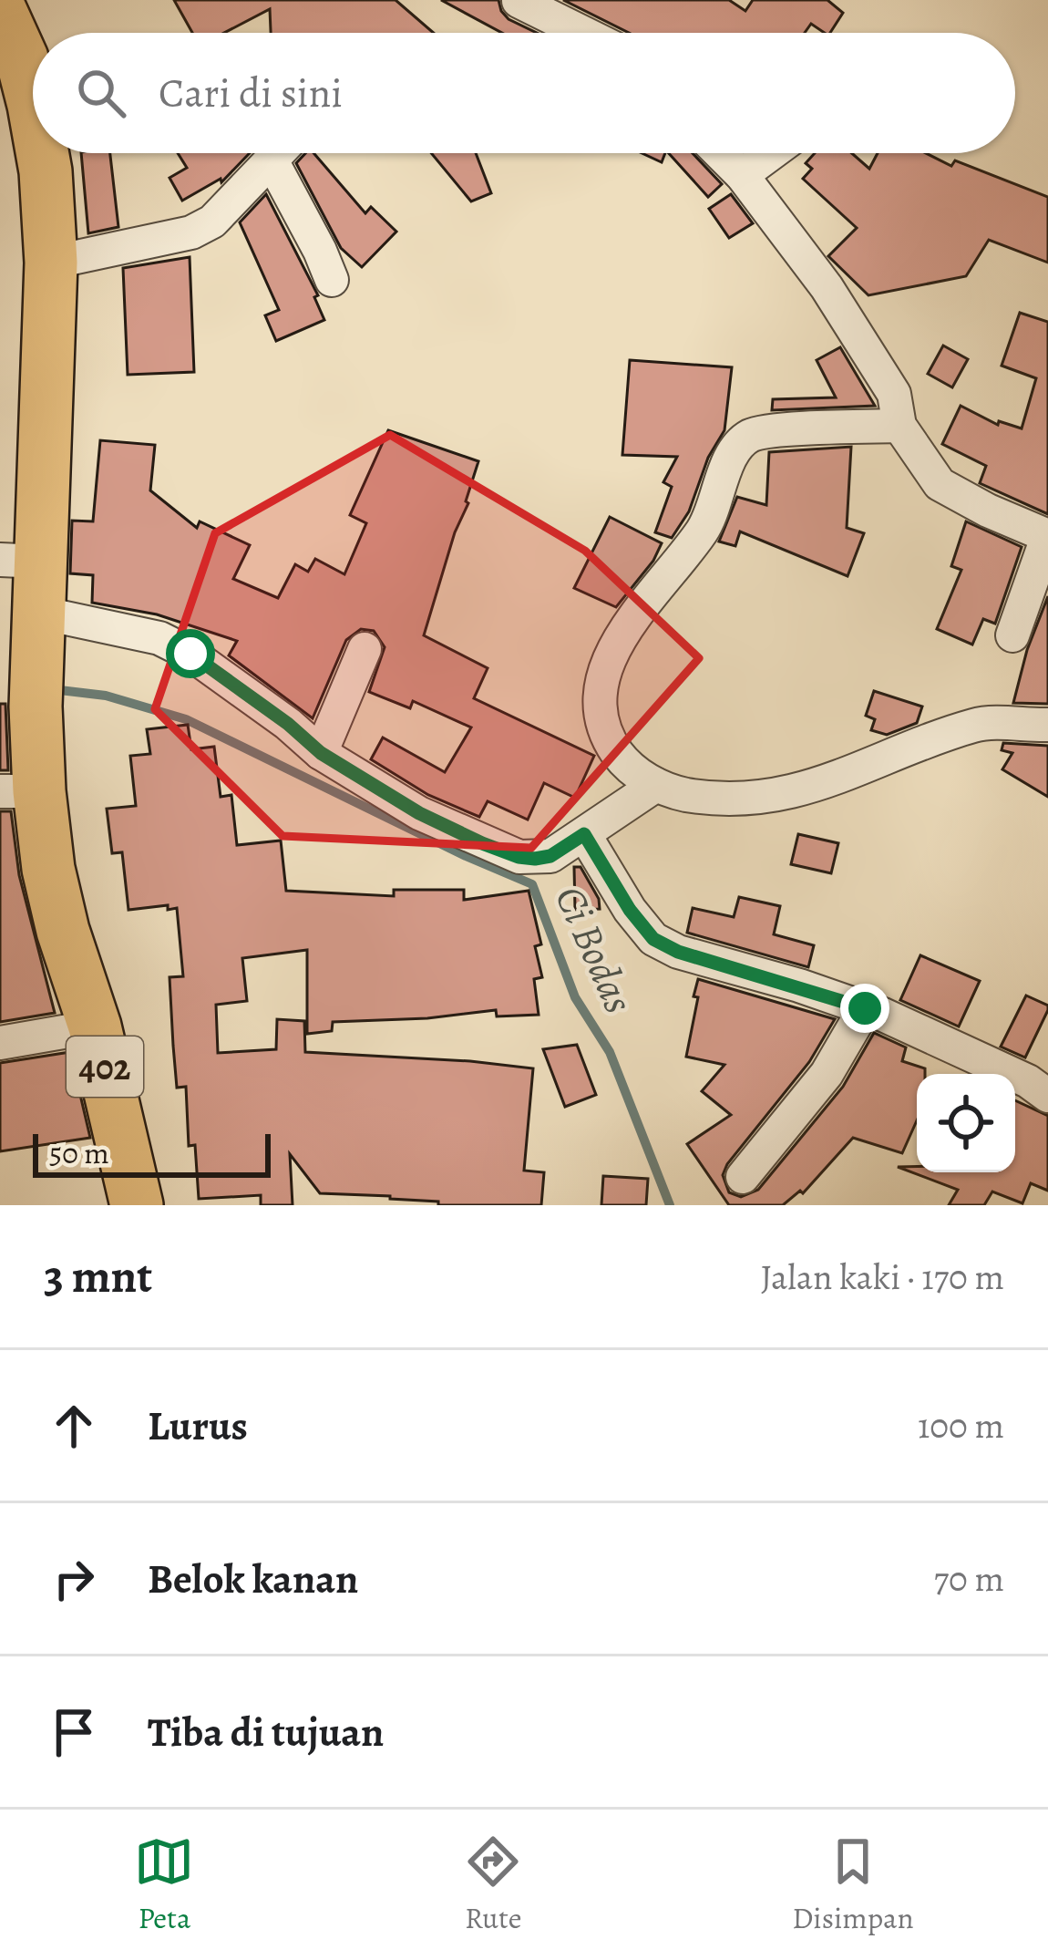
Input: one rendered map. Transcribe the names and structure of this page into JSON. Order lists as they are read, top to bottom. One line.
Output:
{"streets":{"main road":["402"]},"water":["Ci Bodas"],"scale_bar":"50 m","page":{"search":"Cari di sini","scale":"50 m","heading":["3 mnt","Jalan kaki · 170 m"],"list":[["Lurus","100 m"],["Belok kanan","70 m"],"Tiba di tujuan"],"nav":["Peta","Rute","Disimpan"]}}
